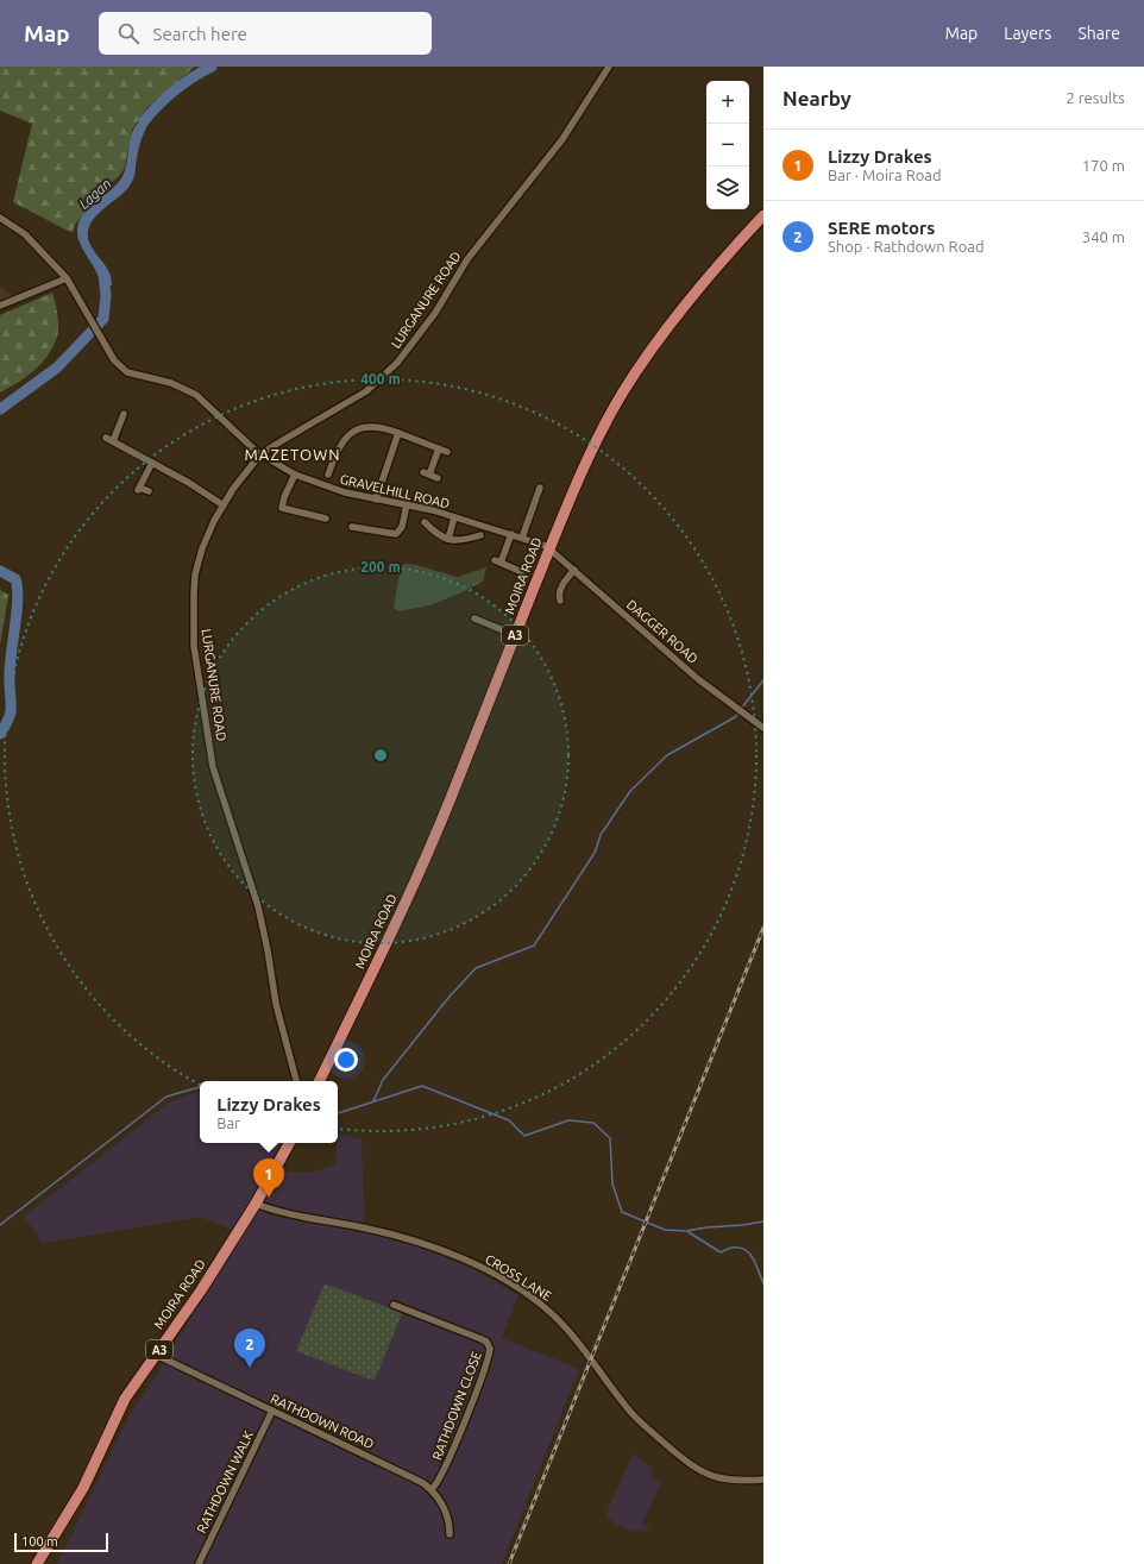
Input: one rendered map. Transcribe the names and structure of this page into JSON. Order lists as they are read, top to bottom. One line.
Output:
{"streets":{"highway":["MOIRA ROAD","A3"],"street":["LURGANURE ROAD","GRAVELHILL ROAD","DAGGER ROAD","CROSS LANE","RATHDOWN CLOSE","RATHDOWN ROAD","RATHDOWN WALK"]},"crossings":[["LURGANURE ROAD","GRAVELHILL ROAD"],["GRAVELHILL ROAD","MOIRA ROAD"],["GRAVELHILL ROAD","DAGGER ROAD"],["MOIRA ROAD","DAGGER ROAD"],["MOIRA ROAD","CROSS LANE"],["MOIRA ROAD","RATHDOWN ROAD"],["RATHDOWN CLOSE","RATHDOWN ROAD"],["RATHDOWN ROAD","RATHDOWN WALK"]],"districts":["MAZETOWN"],"water":["Lagan"],"scale_bar":"100 m","page":{"header":"Map","search":"Search here","nav":["Map","Layers","Share"],"heading":["Nearby","2 results"],"map_buttons":["+","−"],"list":[{"mark":"1","name":"Lizzy Drakes","note":"Bar · Moira Road","value":"170 m"},{"mark":"2","name":"SERE motors","note":"Shop · Rathdown Road","value":"340 m"}],"popup":["Lizzy Drakes","Bar"],"pins":["1","2"],"scale":"100 m"},"rings":["400 m","200 m"]}
